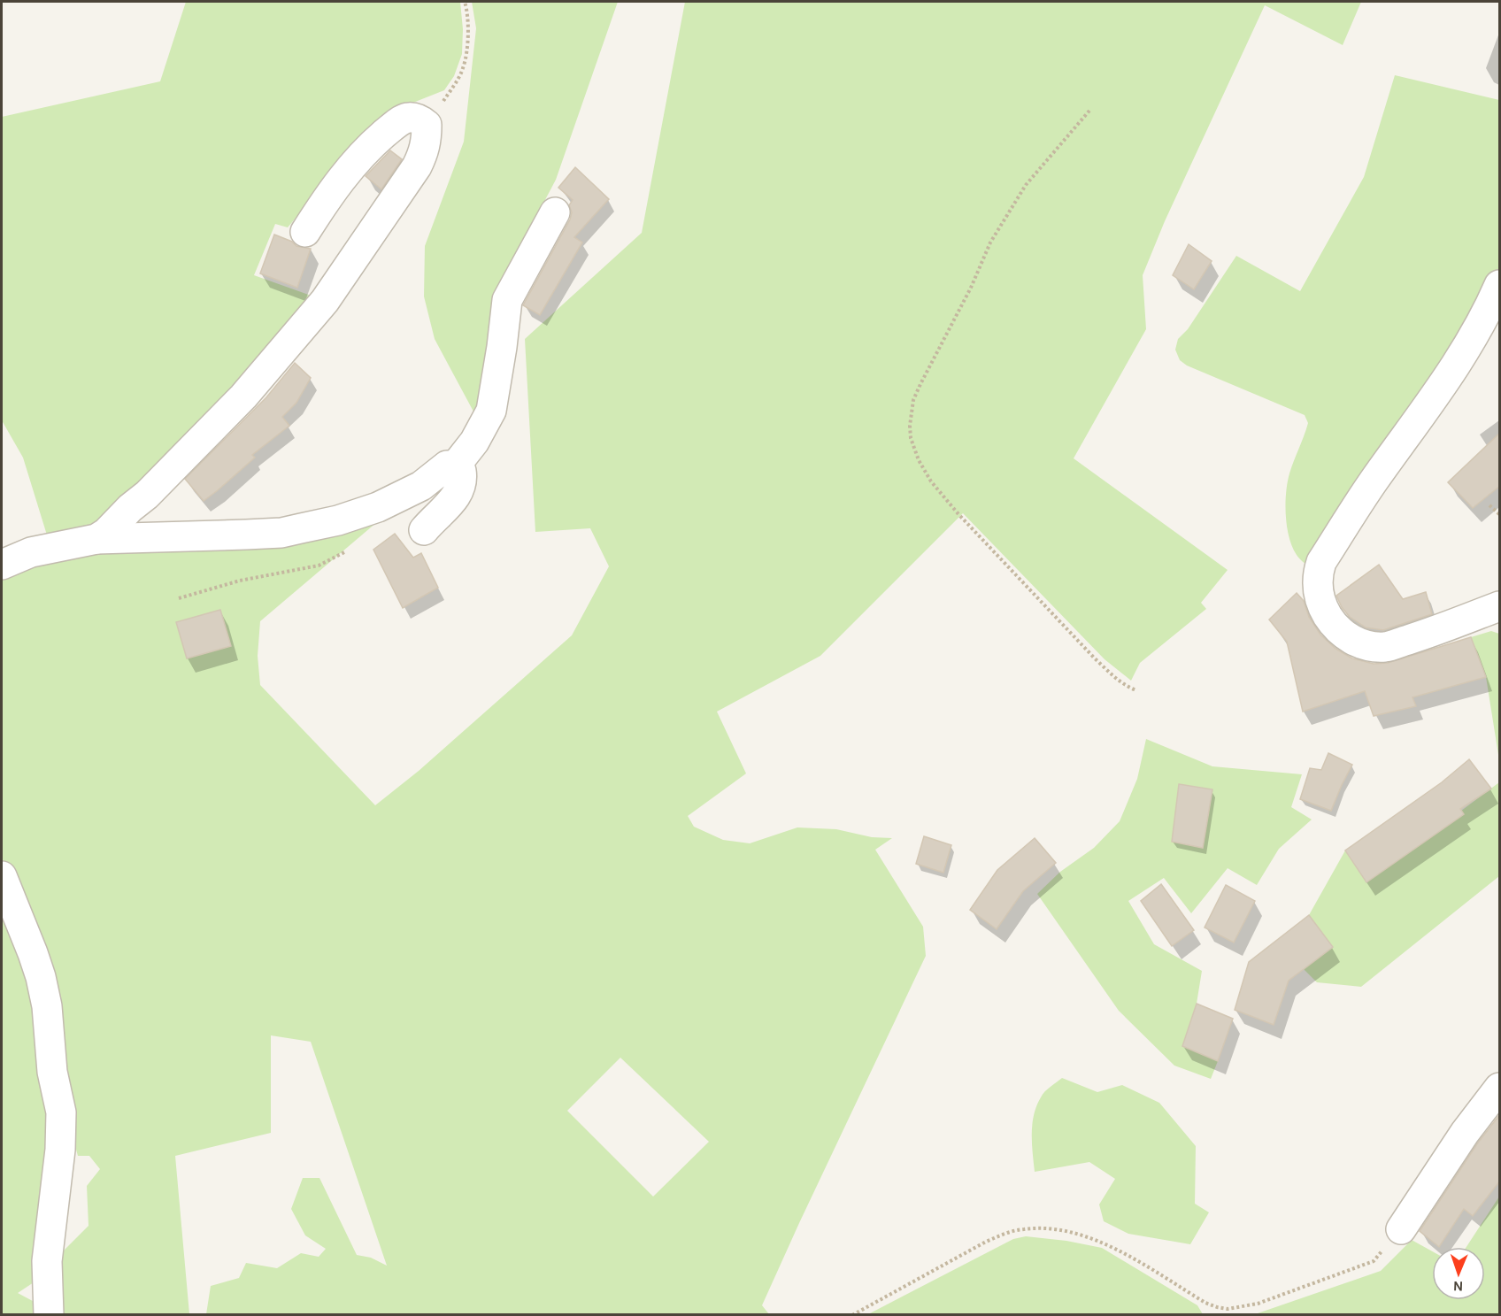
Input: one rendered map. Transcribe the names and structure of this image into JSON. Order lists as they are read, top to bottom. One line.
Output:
{"north":"bottom"}
